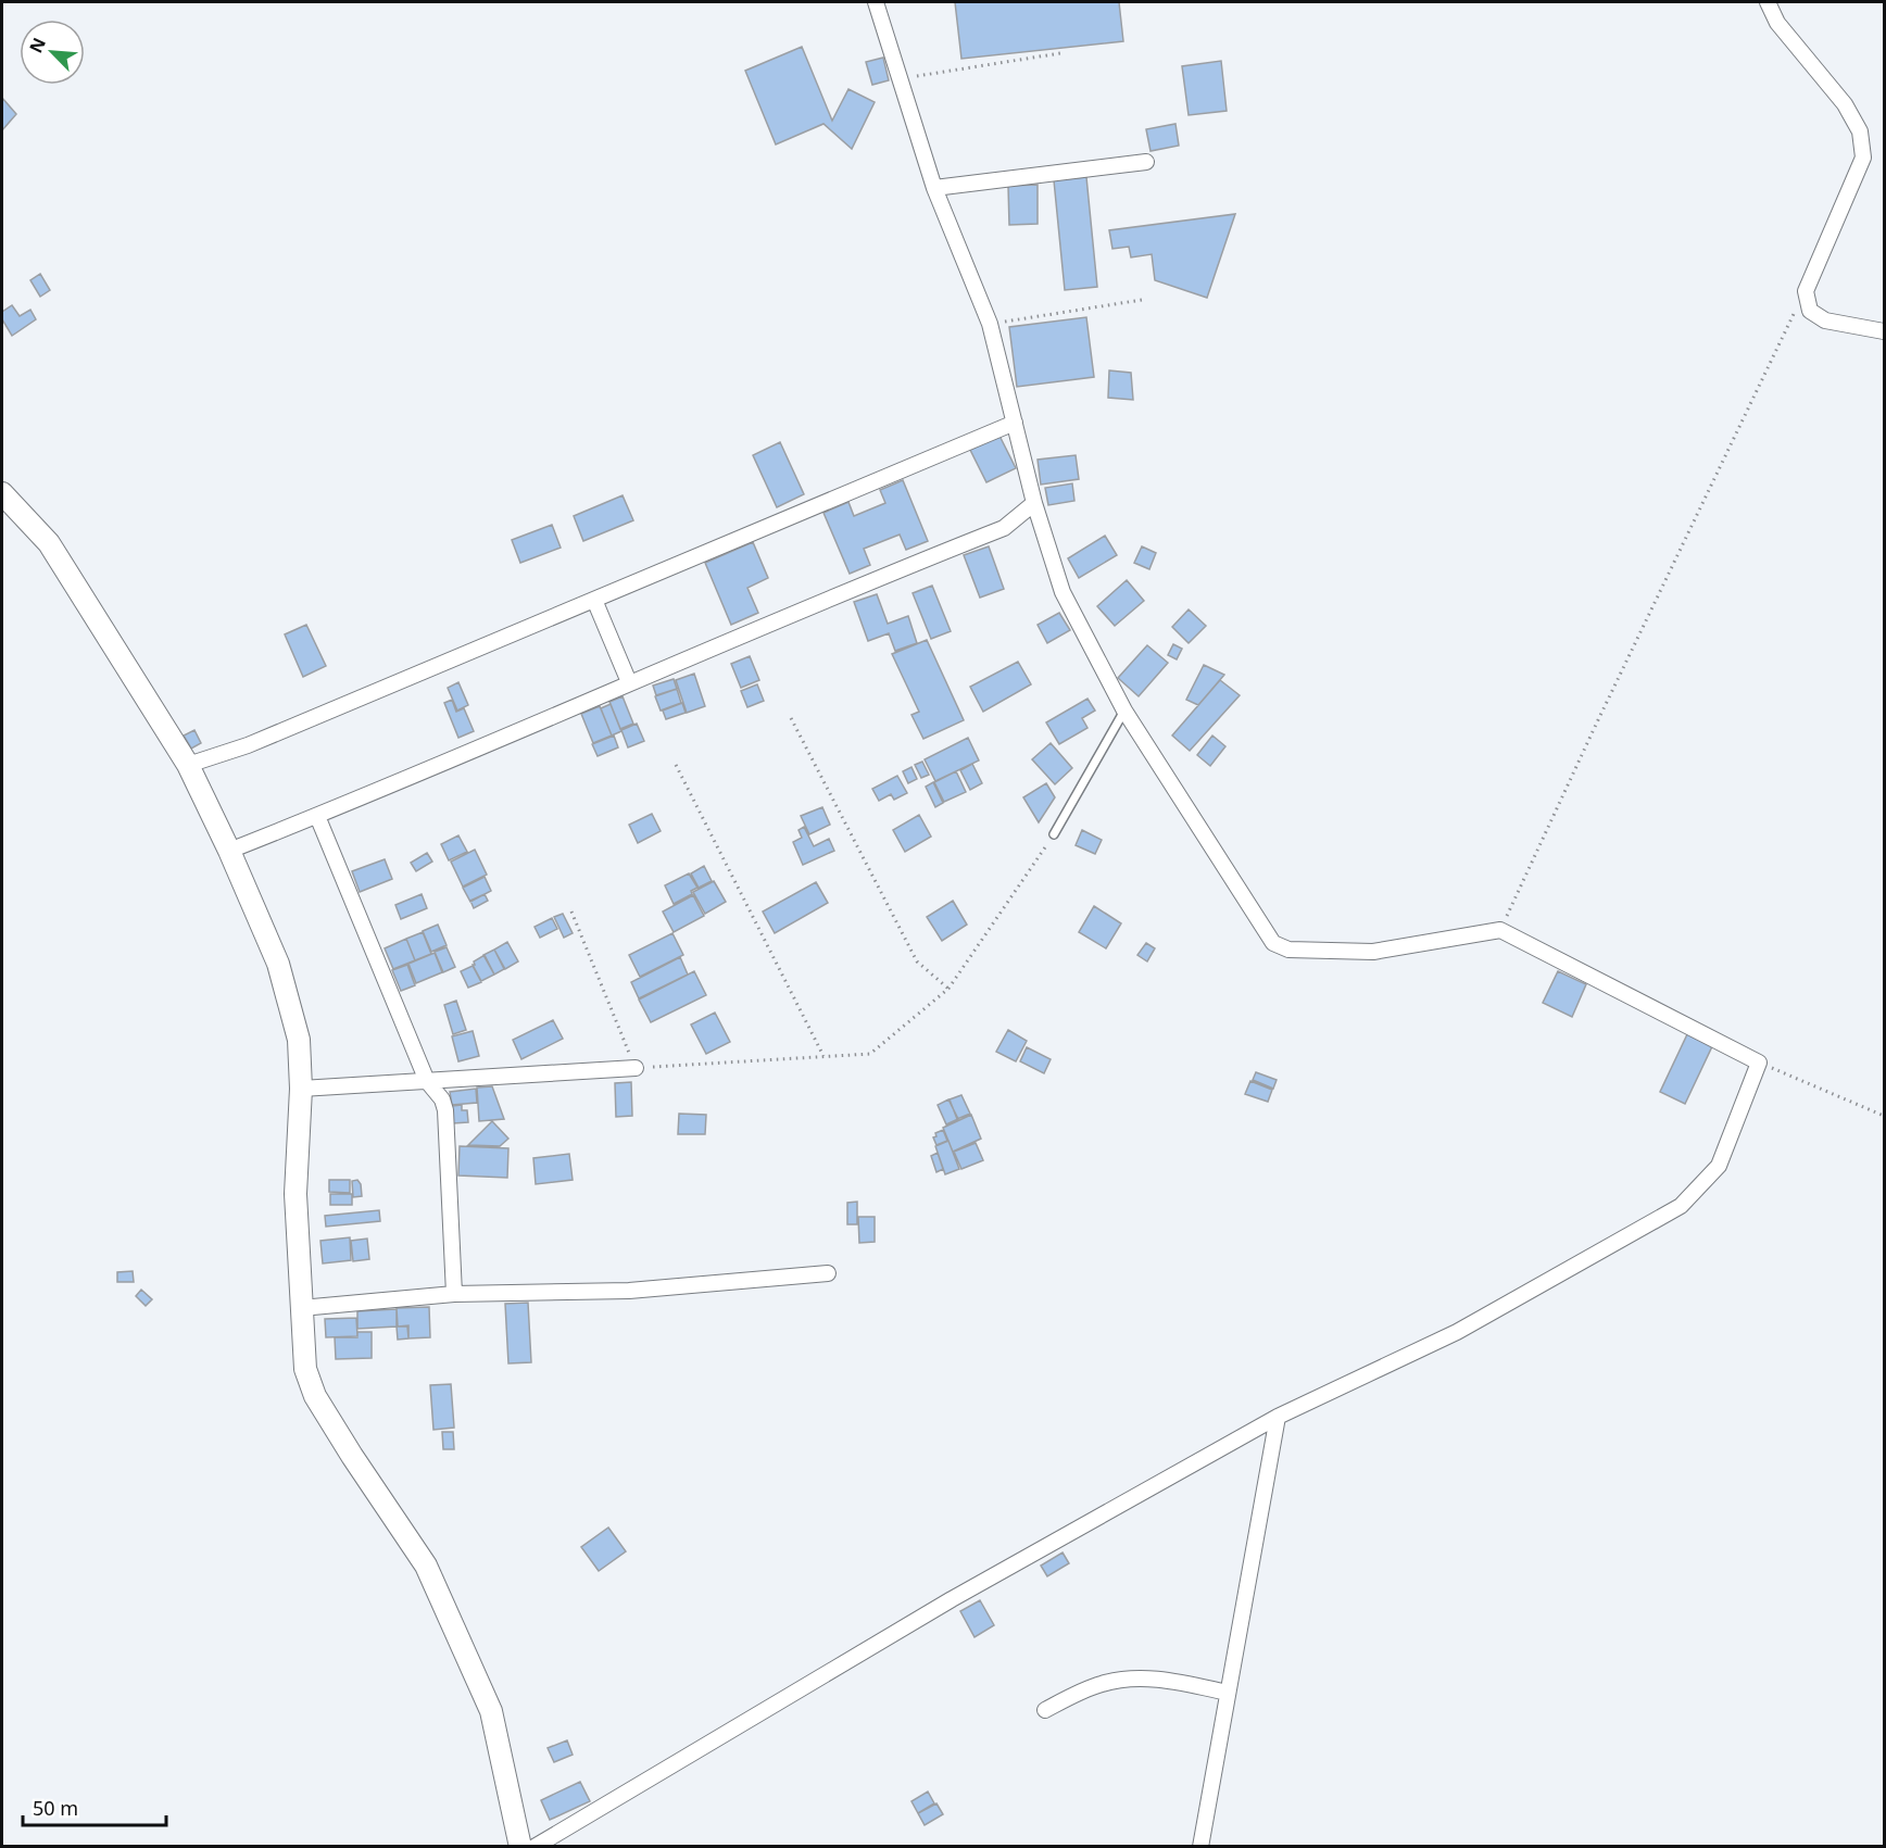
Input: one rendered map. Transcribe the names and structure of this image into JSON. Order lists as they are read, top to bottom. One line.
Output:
{"scale_bar":"50 m","north":"top left"}
